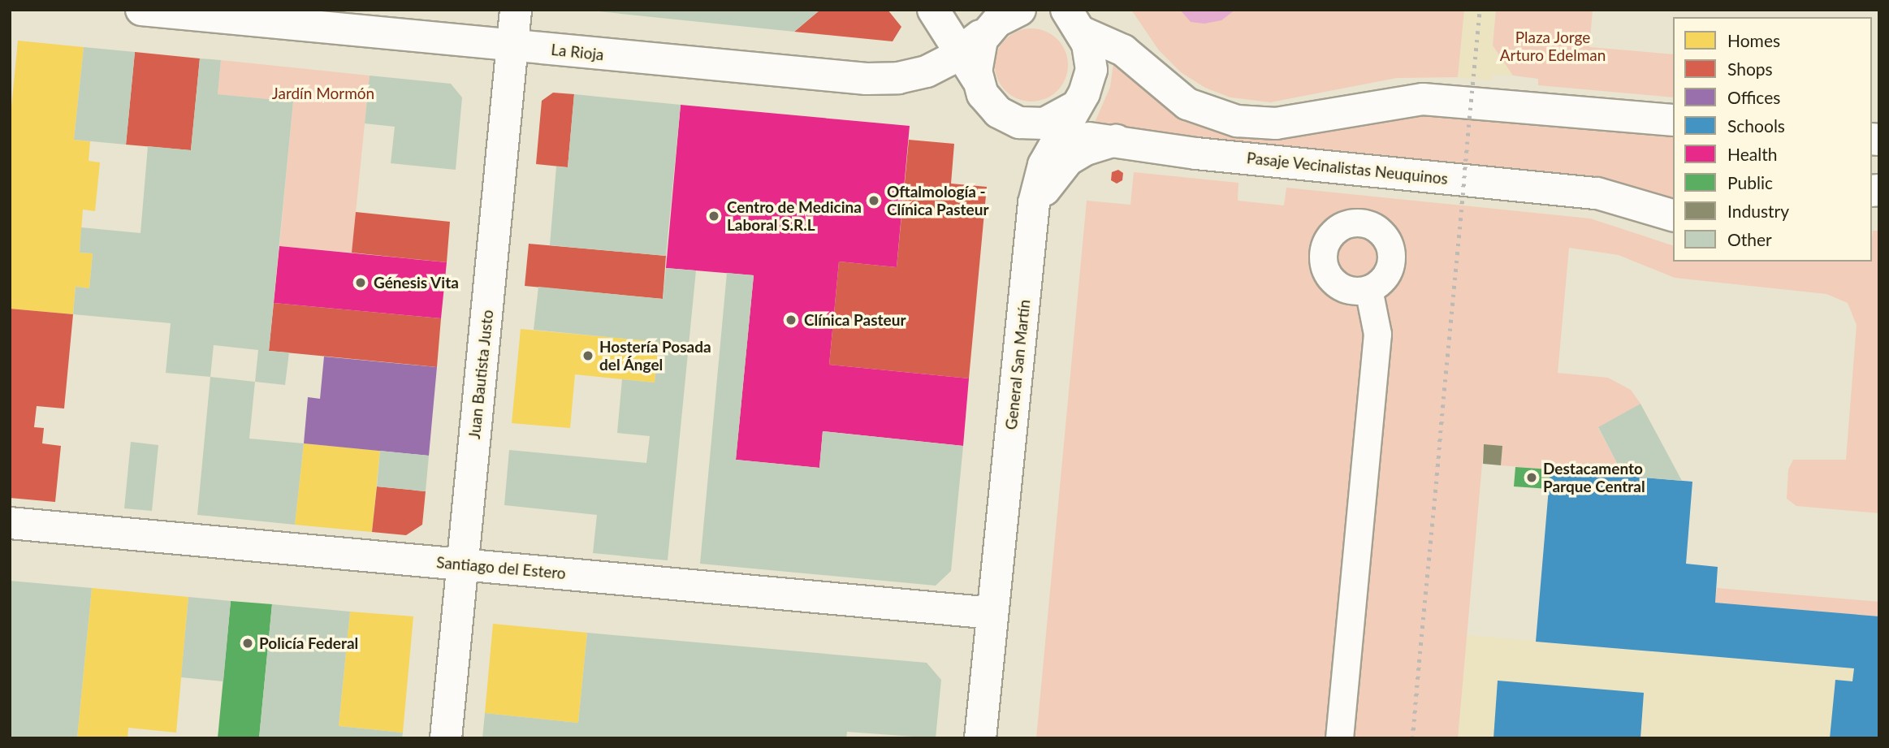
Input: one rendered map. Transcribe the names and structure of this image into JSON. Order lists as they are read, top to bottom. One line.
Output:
{"streets":{"street":["La Rioja","Pasaje Vecinalistas Neuquinos","General San Martín","Juan Bautista Justo","Santiago del Estero"]},"crossings":[["La Rioja","Pasaje Vecinalistas Neuquinos"],["La Rioja","Juan Bautista Justo"],["Pasaje Vecinalistas Neuquinos","General San Martín"],["General San Martín","Santiago del Estero"],["Juan Bautista Justo","Santiago del Estero"]],"parks":["Plaza Jorge Arturo Edelman","Jardín Mormón"],"places":["Oftalmología - Clínica Pasteur","Centro de Medicina Laboral S.R.L","Génesis Vita","Clínica Pasteur","Hostería Posada del Ángel","Destacamento Parque Central","Policía Federal"],"legend":["Homes","Shops","Offices","Schools","Health","Public","Industry","Other"]}
